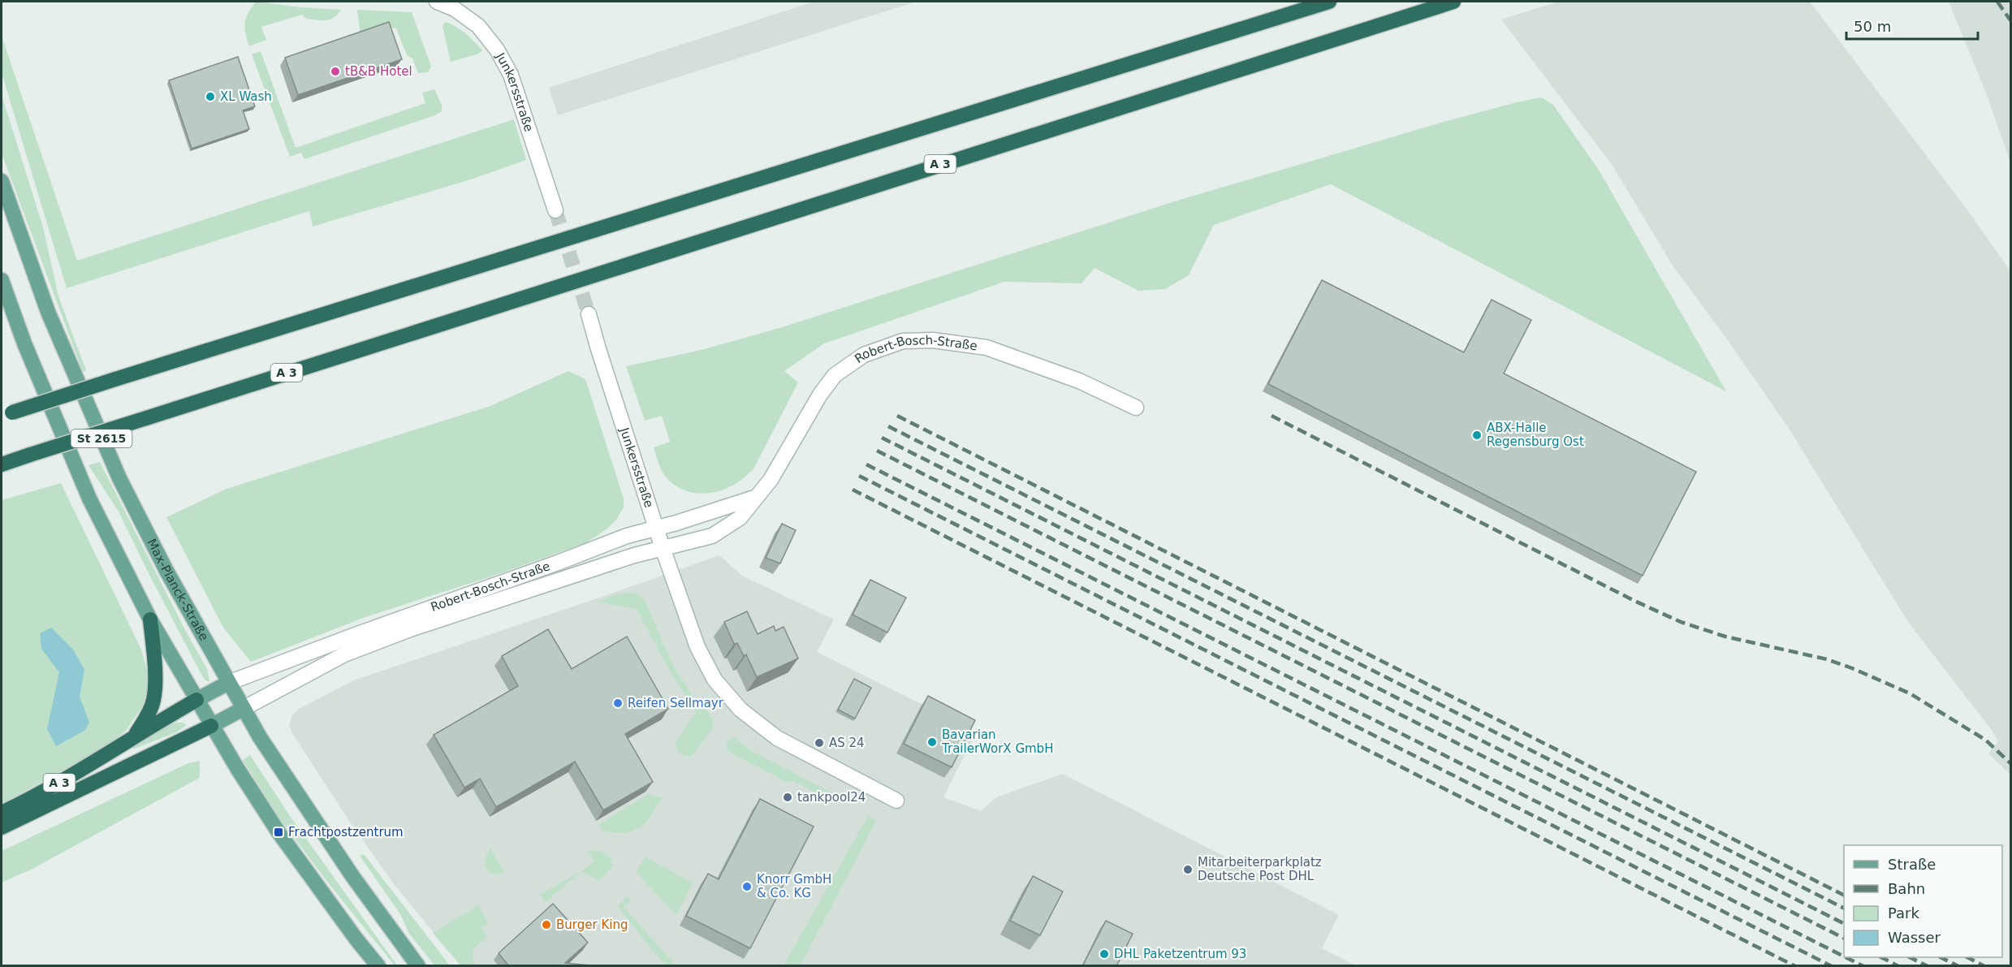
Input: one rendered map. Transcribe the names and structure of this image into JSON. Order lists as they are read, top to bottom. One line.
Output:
{"streets":{"highway":["A 3"],"main road":["St 2615","Max-Planck-Straße"],"street":["Junkersstraße","Robert-Bosch-Straße"]},"crossings":[["Junkersstraße","Robert-Bosch-Straße"],["A 3","St 2615"],["Robert-Bosch-Straße","Max-Planck-Straße"]],"places":{"other":["tB&B Hotel","XL Wash","ABX-Halle Regensburg Ost","Reifen Sellmayr","Bavarian TrailerWorX GmbH","AS 24","tankpool24","Mitarbeiterparkplatz Deutsche Post DHL","Knorr GmbH & Co. KG","Burger King","DHL Paketzentrum 93"],"transit":["Frachtpostzentrum"]},"legend":["Straße","Bahn","Park","Wasser"],"scale_bar":"50 m"}
